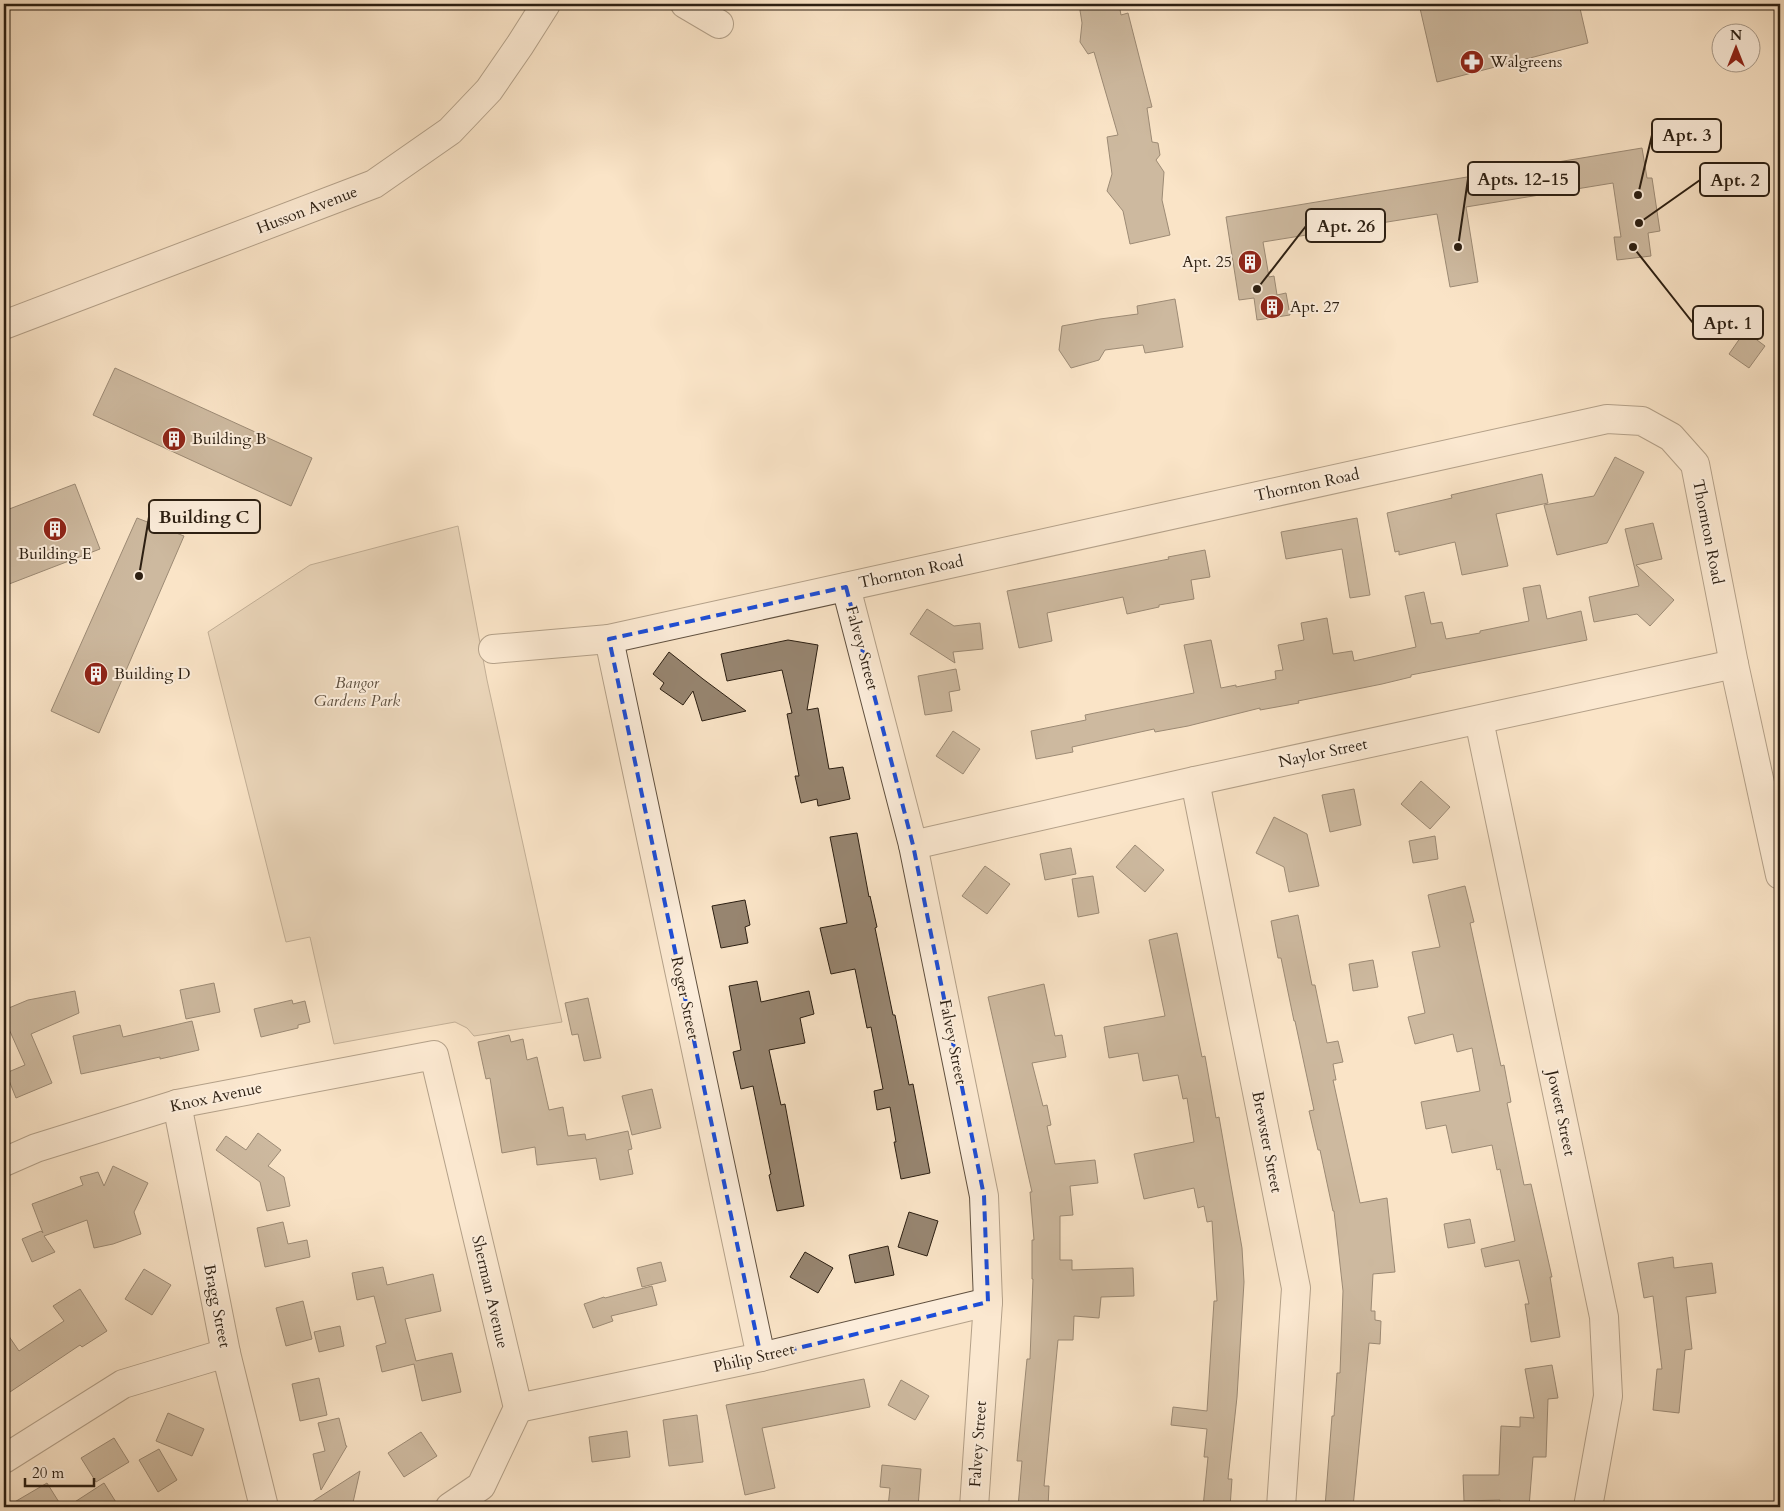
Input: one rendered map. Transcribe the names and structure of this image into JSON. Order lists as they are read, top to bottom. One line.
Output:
{"streets":{"street":["Husson Avenue","Thornton Road","Falvey Street","Naylor Street","Roger Street","Knox Avenue","Jowett Street","Brewster Street","Sherman Avenue","Bragg Street","Philip Street"]},"crossings":[["Thornton Road","Falvey Street"],["Thornton Road","Naylor Street"],["Thornton Road","Roger Street"],["Falvey Street","Naylor Street"],["Falvey Street","Philip Street"],["Naylor Street","Jowett Street"],["Naylor Street","Brewster Street"],["Roger Street","Philip Street"],["Knox Avenue","Sherman Avenue"],["Knox Avenue","Bragg Street"],["Sherman Avenue","Philip Street"]],"parks":["Bangor Gardens Park"],"places":{"pharmacy":["Walgreens"],"other":["Apt. 3","Apt. 2","Apts. 12-15","Apt. 1","Apt. 26","Building C"],"building":["Apt. 25","Apt. 27","Building B","Building E","Building D"]},"scale_bar":"20 m","north":"top"}
